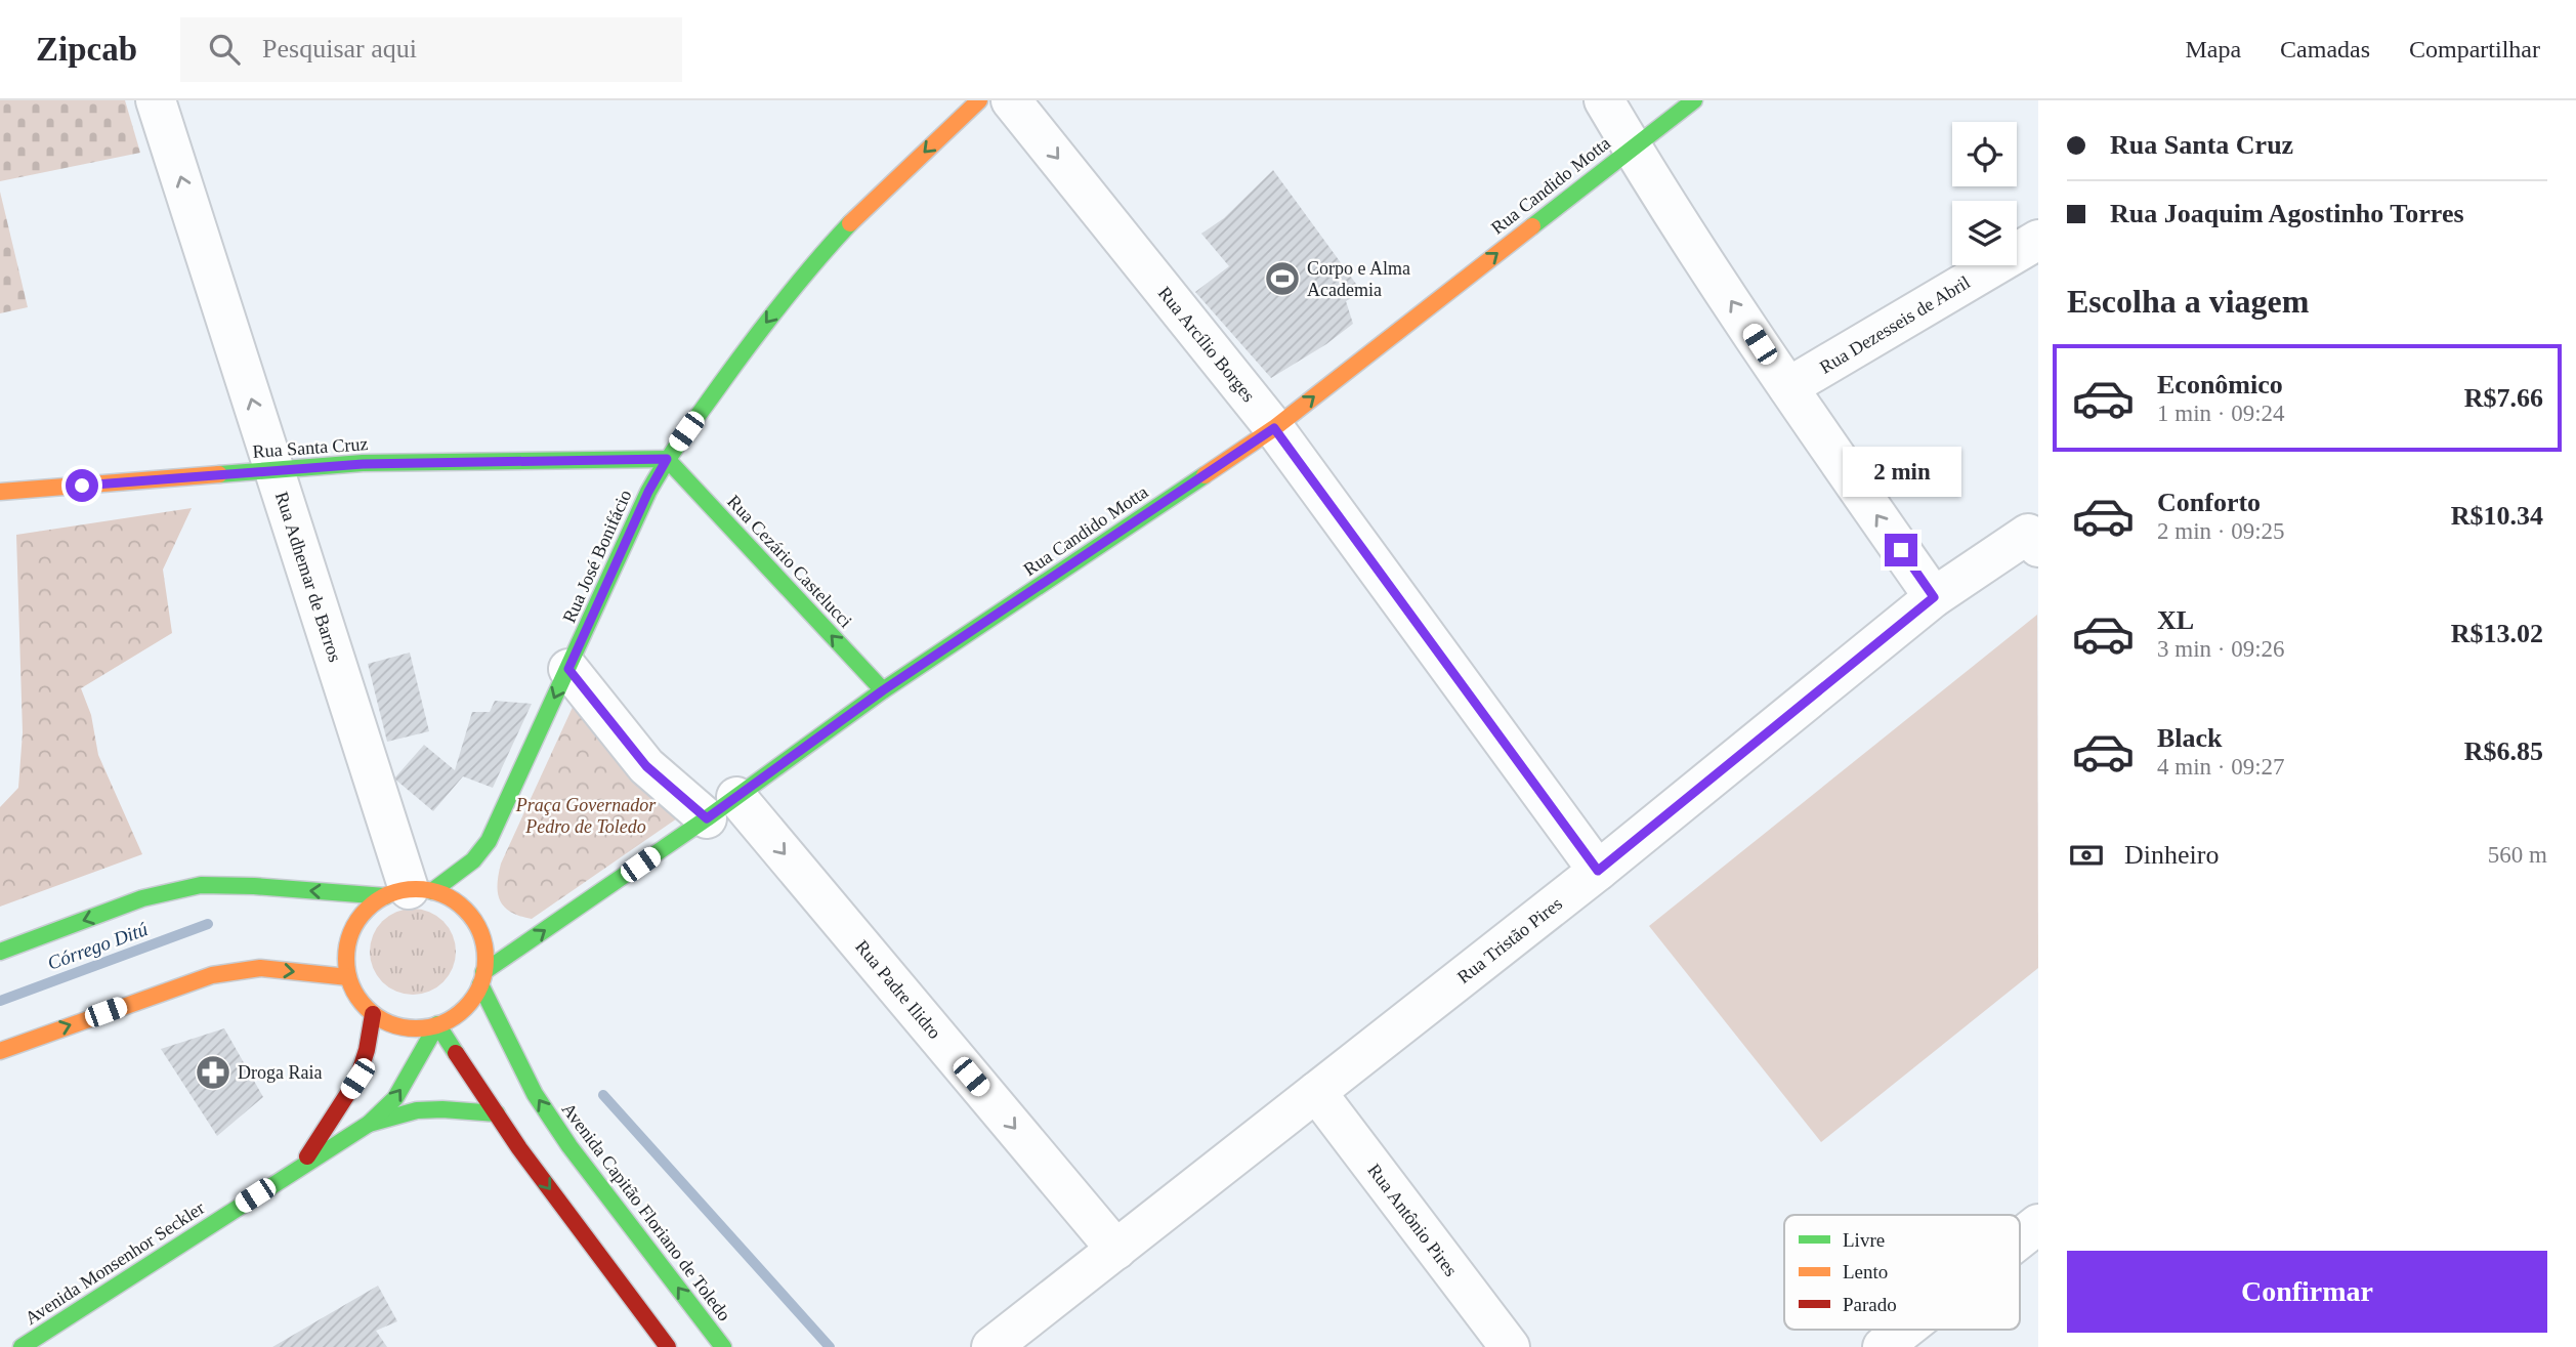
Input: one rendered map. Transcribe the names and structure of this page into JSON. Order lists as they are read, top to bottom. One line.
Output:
{"streets":{"street":["Rua Candido Motta","Rua Dezesseis de Abril","Rua Arcílio Borges","Rua Santa Cruz","Rua José Bonifácio","Rua Cezário Castelucci","Rua Adhemar de Barros","Rua Tristão Pires","Rua Padre Ilidro","Avenida Capitão Floriano de Toledo","Rua Antônio Pires","Avenida Monsenhor Seckler"]},"crossings":[["Rua Candido Motta","Rua Arcílio Borges"],["Rua Candido Motta","Rua José Bonifácio"],["Rua Candido Motta","Rua Cezário Castelucci"],["Rua Candido Motta","Rua Adhemar de Barros"],["Rua Candido Motta","Rua Padre Ilidro"],["Rua Candido Motta","Avenida Capitão Floriano de Toledo"],["Rua Candido Motta","Avenida Monsenhor Seckler"],["Rua Arcílio Borges","Rua Tristão Pires"],["Rua Santa Cruz","Rua José Bonifácio"],["Rua Santa Cruz","Rua Cezário Castelucci"],["Rua Santa Cruz","Rua Adhemar de Barros"],["Rua José Bonifácio","Rua Cezário Castelucci"],["Rua José Bonifácio","Rua Adhemar de Barros"],["Rua José Bonifácio","Rua Padre Ilidro"],["Rua José Bonifácio","Avenida Capitão Floriano de Toledo"],["Rua José Bonifácio","Avenida Monsenhor Seckler"],["Rua Adhemar de Barros","Avenida Capitão Floriano de Toledo"],["Rua Adhemar de Barros","Avenida Monsenhor Seckler"],["Rua Tristão Pires","Rua Padre Ilidro"],["Rua Tristão Pires","Rua Antônio Pires"],["Avenida Capitão Floriano de Toledo","Avenida Monsenhor Seckler"]],"one_way":["Rua Candido Motta","Rua Arcílio Borges","Rua José Bonifácio","Rua Cezário Castelucci","Rua Adhemar de Barros","Rua Padre Ilidro"],"water":["Córrego Ditú"],"parks":["Praça Governador Pedro de Toledo"],"places":{"sports":["Corpo e Alma Academia"],"pharmacy":["Droga Raia"]},"legend":["Livre","Lento","Parado"],"page":{"header":"Zipcab","search":"Pesquisar aqui","nav":["Mapa","Camadas","Compartilhar"],"banner":["Rua Santa Cruz","Rua Joaquim Agostinho Torres"],"heading":"Escolha a viagem","list":[{"name":"Econômico","note":"1 min · 09:24","value":"R$7.66"},{"name":"Conforto","note":"2 min · 09:25","value":"R$10.34"},{"name":"XL","note":"3 min · 09:26","value":"R$13.02"},{"name":"Black","note":"4 min · 09:27","value":"R$6.85"}],"bubble":"2 min","pay":["Dinheiro","560 m"],"buttons":"Confirmar"}}
